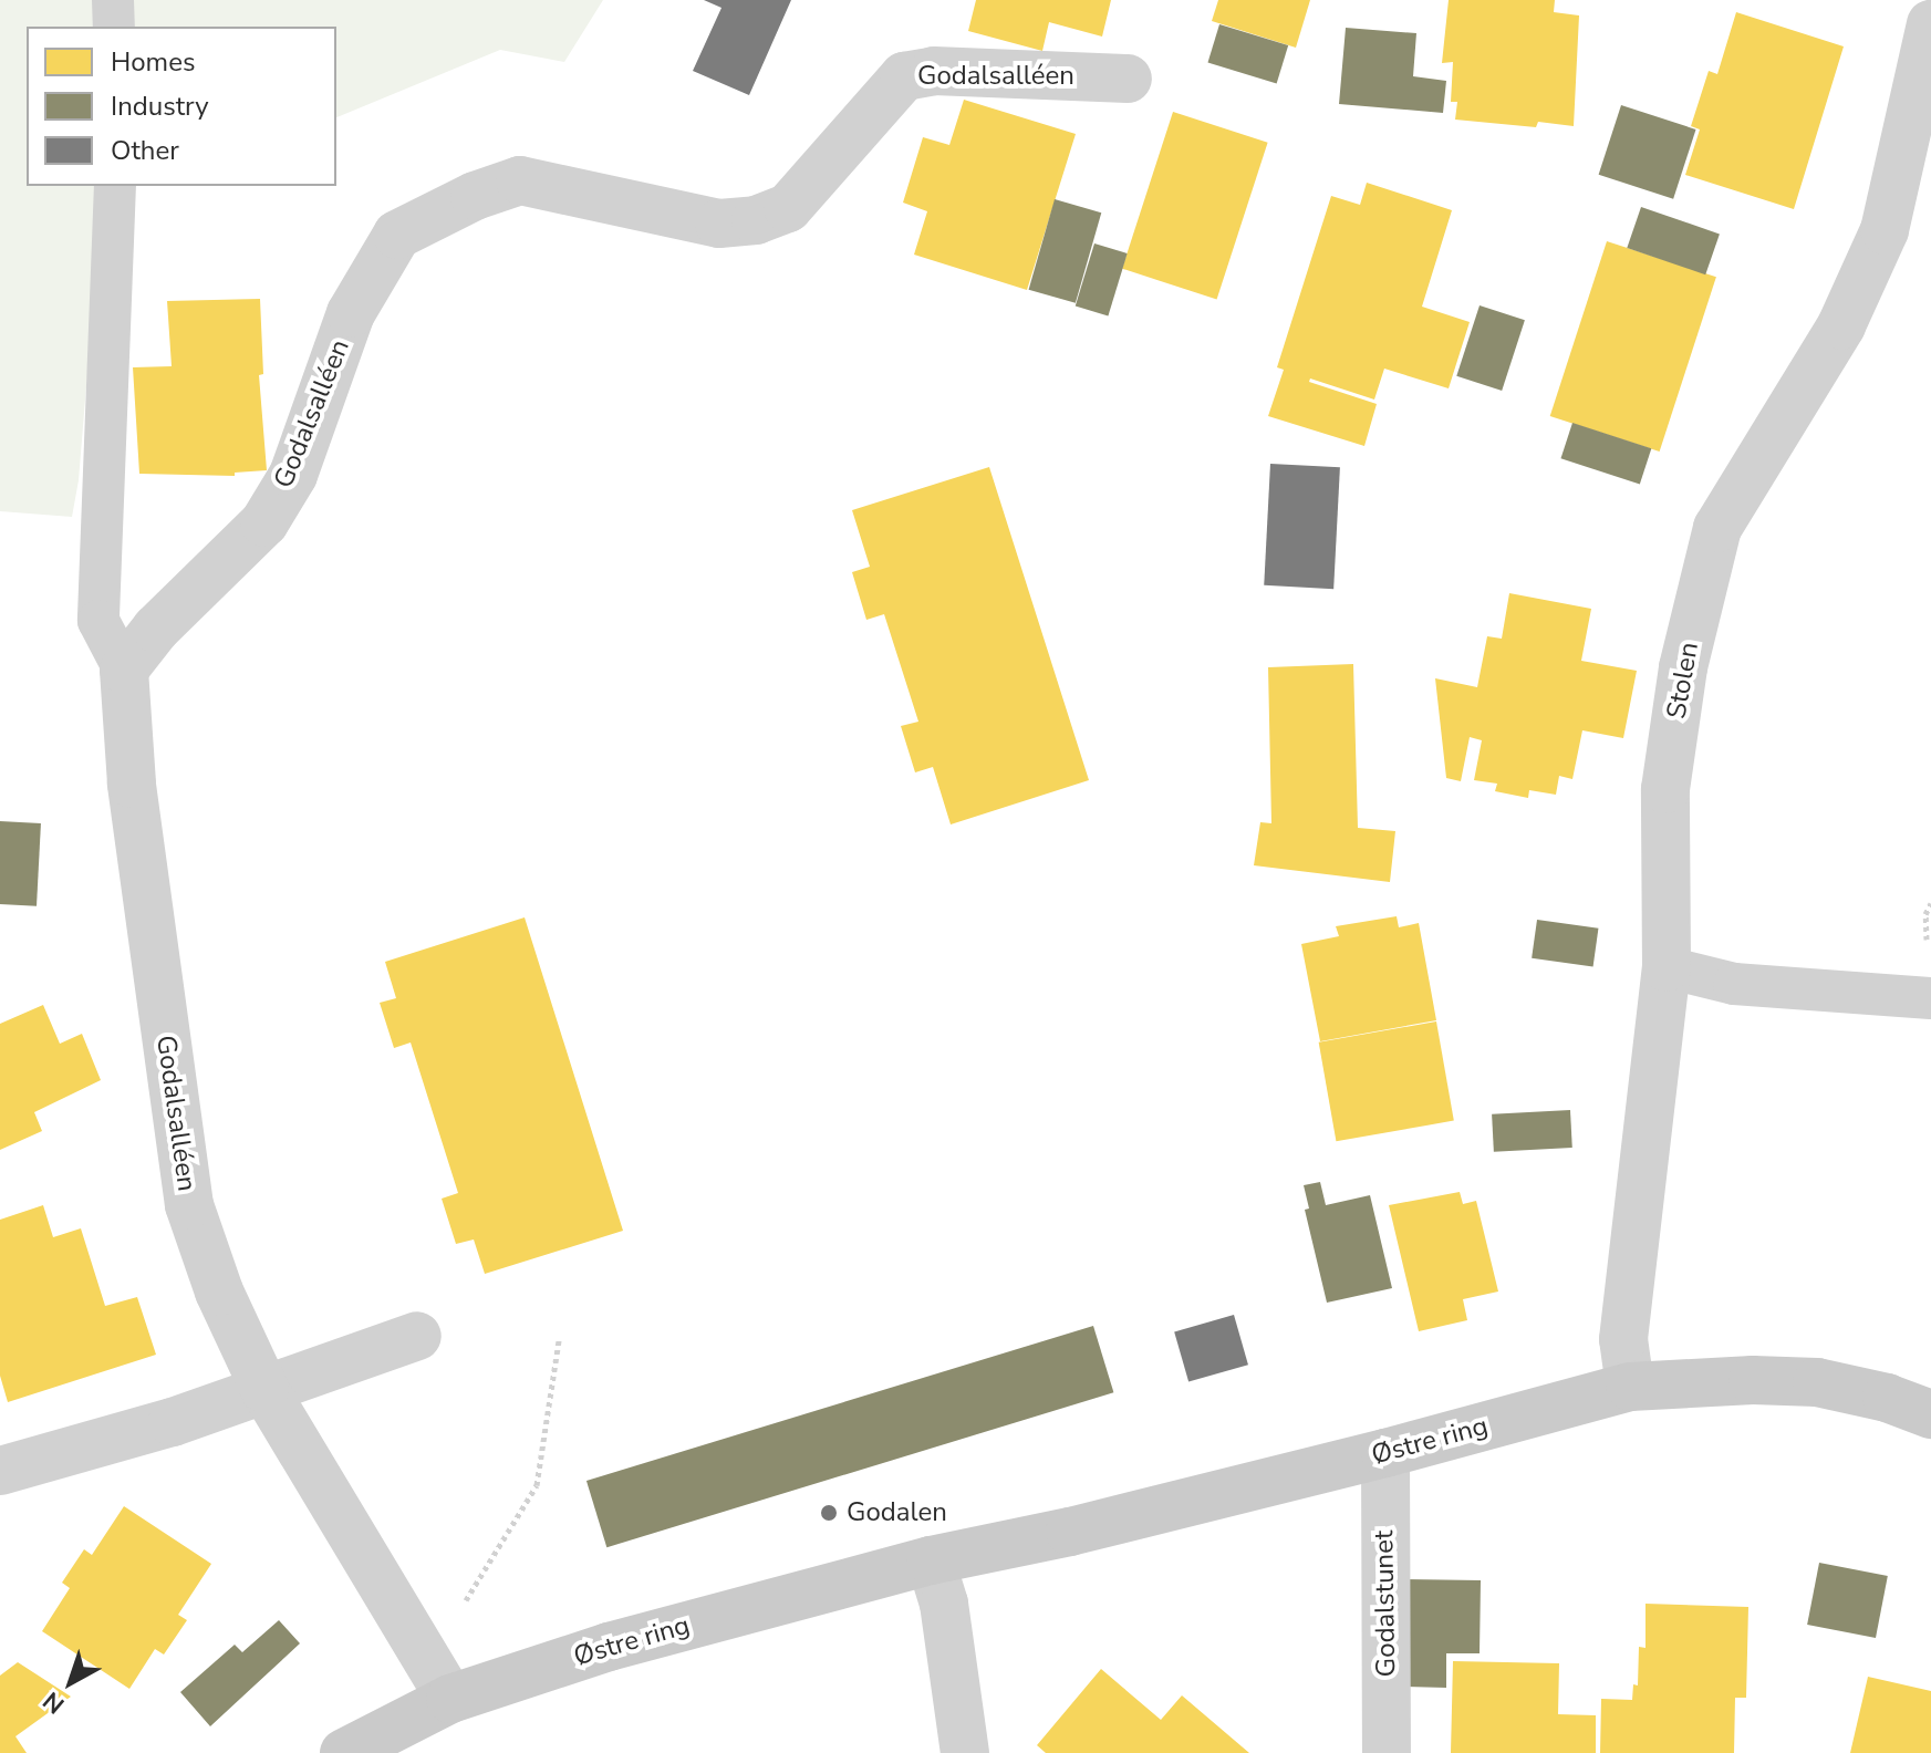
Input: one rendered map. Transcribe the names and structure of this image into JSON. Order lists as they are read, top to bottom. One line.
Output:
{"streets":{"street":["Godalsalléen","Stolen","Østre ring","Godalstunet"]},"crossings":[["Godalsalléen","Østre ring"],["Stolen","Østre ring"],["Østre ring","Godalstunet"]],"places":["Godalen"],"legend":["Homes","Industry","Other"],"north":"bottom left"}
